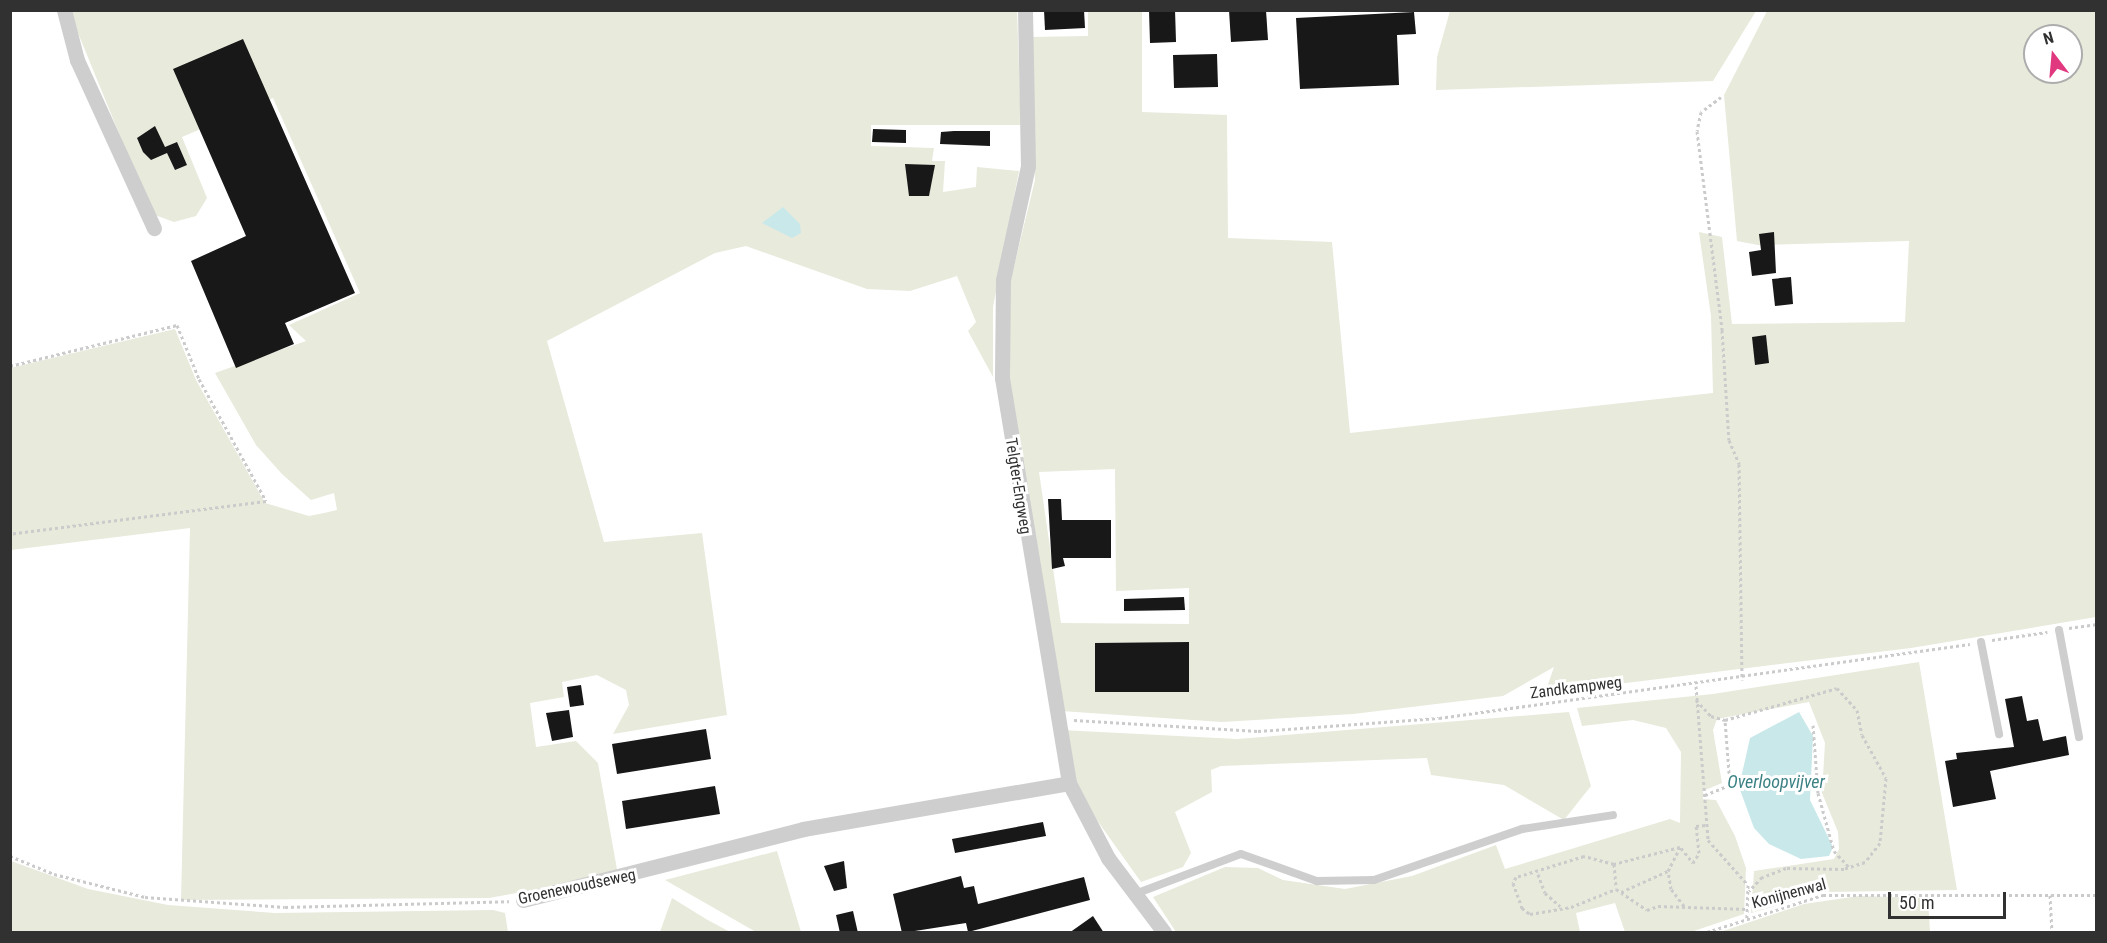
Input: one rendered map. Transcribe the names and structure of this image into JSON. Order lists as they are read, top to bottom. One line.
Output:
{"streets":{"street":["Telgter-Engweg","Groenewoudseweg"],"path":["Zandkampweg","Konijnenwal"]},"crossings":[["Telgter-Engweg","Zandkampweg"],["Telgter-Engweg","Groenewoudseweg"]],"water":["Overloopvijver"],"scale_bar":"50 m","north":"top"}
